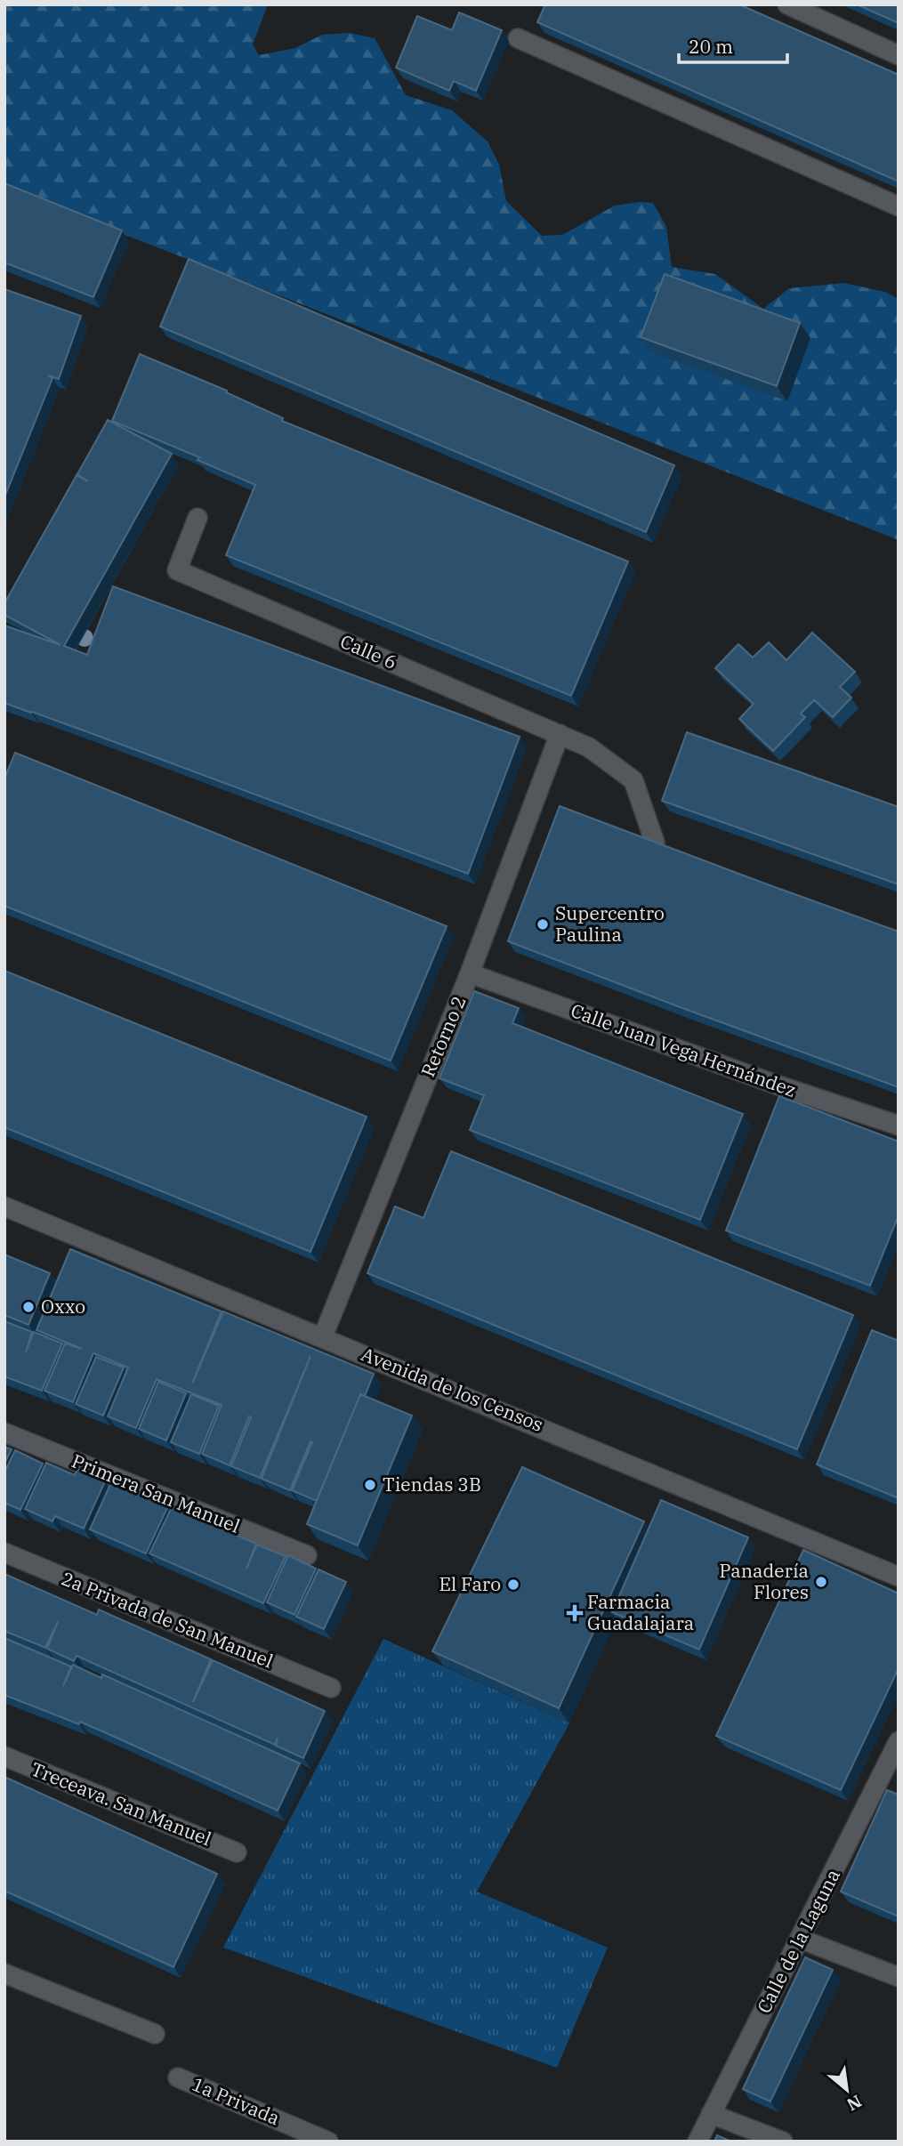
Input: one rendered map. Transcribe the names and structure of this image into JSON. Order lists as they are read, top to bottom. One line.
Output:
{"streets":{"street":["Calle 6","Retorno 2","Calle Juan Vega Hernández","Avenida de los Censos","Primera San Manuel","2a Privada de San Manuel","Treceava. San Manuel","Calle de la Laguna","1a Privada"]},"crossings":[["Calle 6","Retorno 2"],["Retorno 2","Calle Juan Vega Hernández"],["Retorno 2","Avenida de los Censos"]],"places":{"other":["Supercentro Paulina","Oxxo","Tiendas 3B","Panadería Flores","El Faro"],"health":["Farmacia Guadalajara"]},"scale_bar":"20 m","north":"bottom right"}
